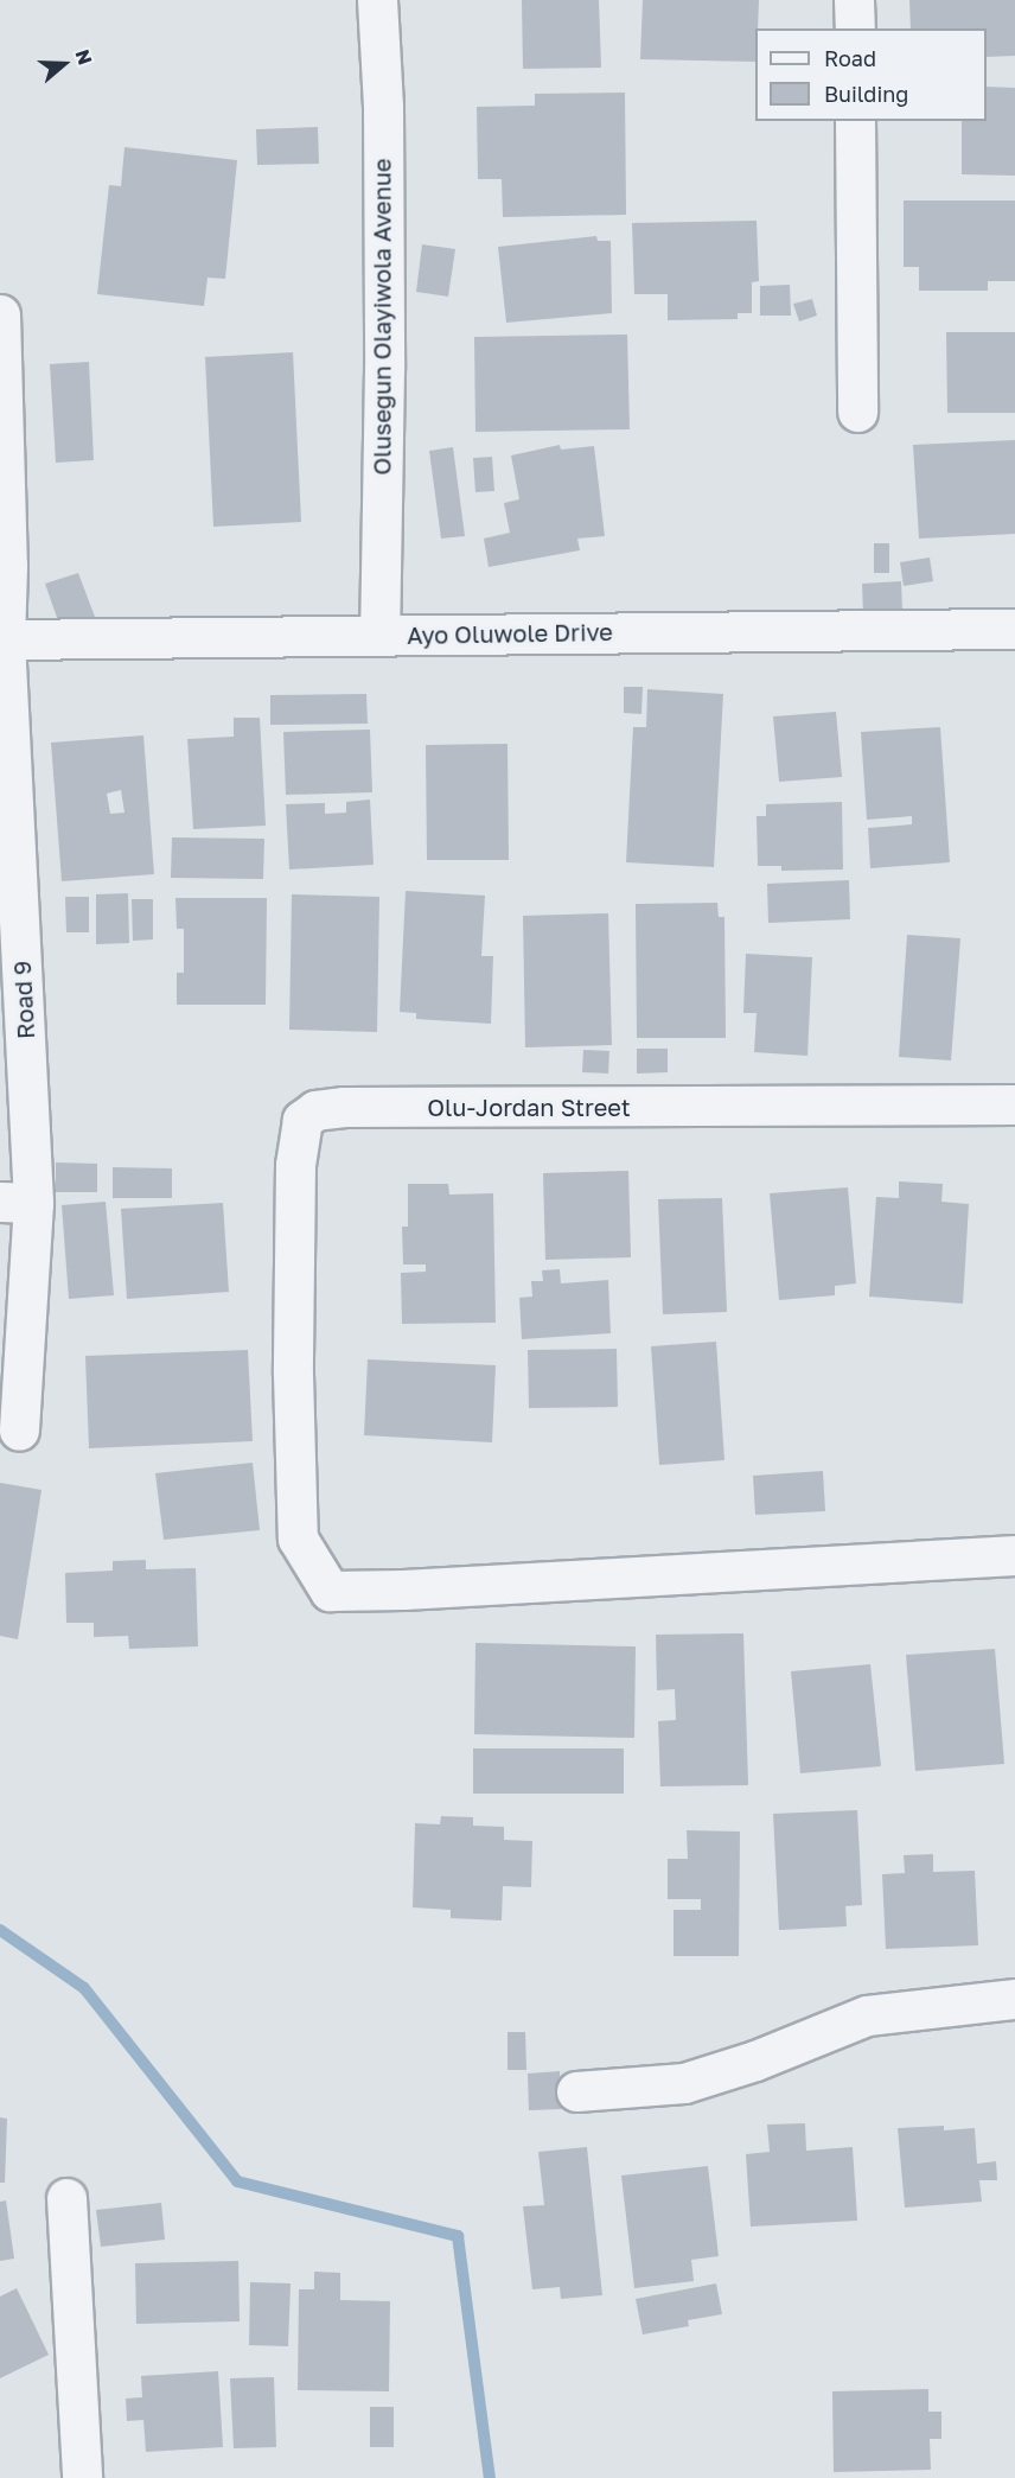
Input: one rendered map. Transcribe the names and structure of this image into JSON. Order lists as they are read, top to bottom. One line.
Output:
{"streets":{"street":["Olusegun Olayiwola Avenue","Ayo Oluwole Drive","Road 9","Olu-Jordan Street"]},"crossings":[["Olusegun Olayiwola Avenue","Ayo Oluwole Drive"],["Ayo Oluwole Drive","Road 9"]],"legend":["Road","Building"],"north":"right"}
